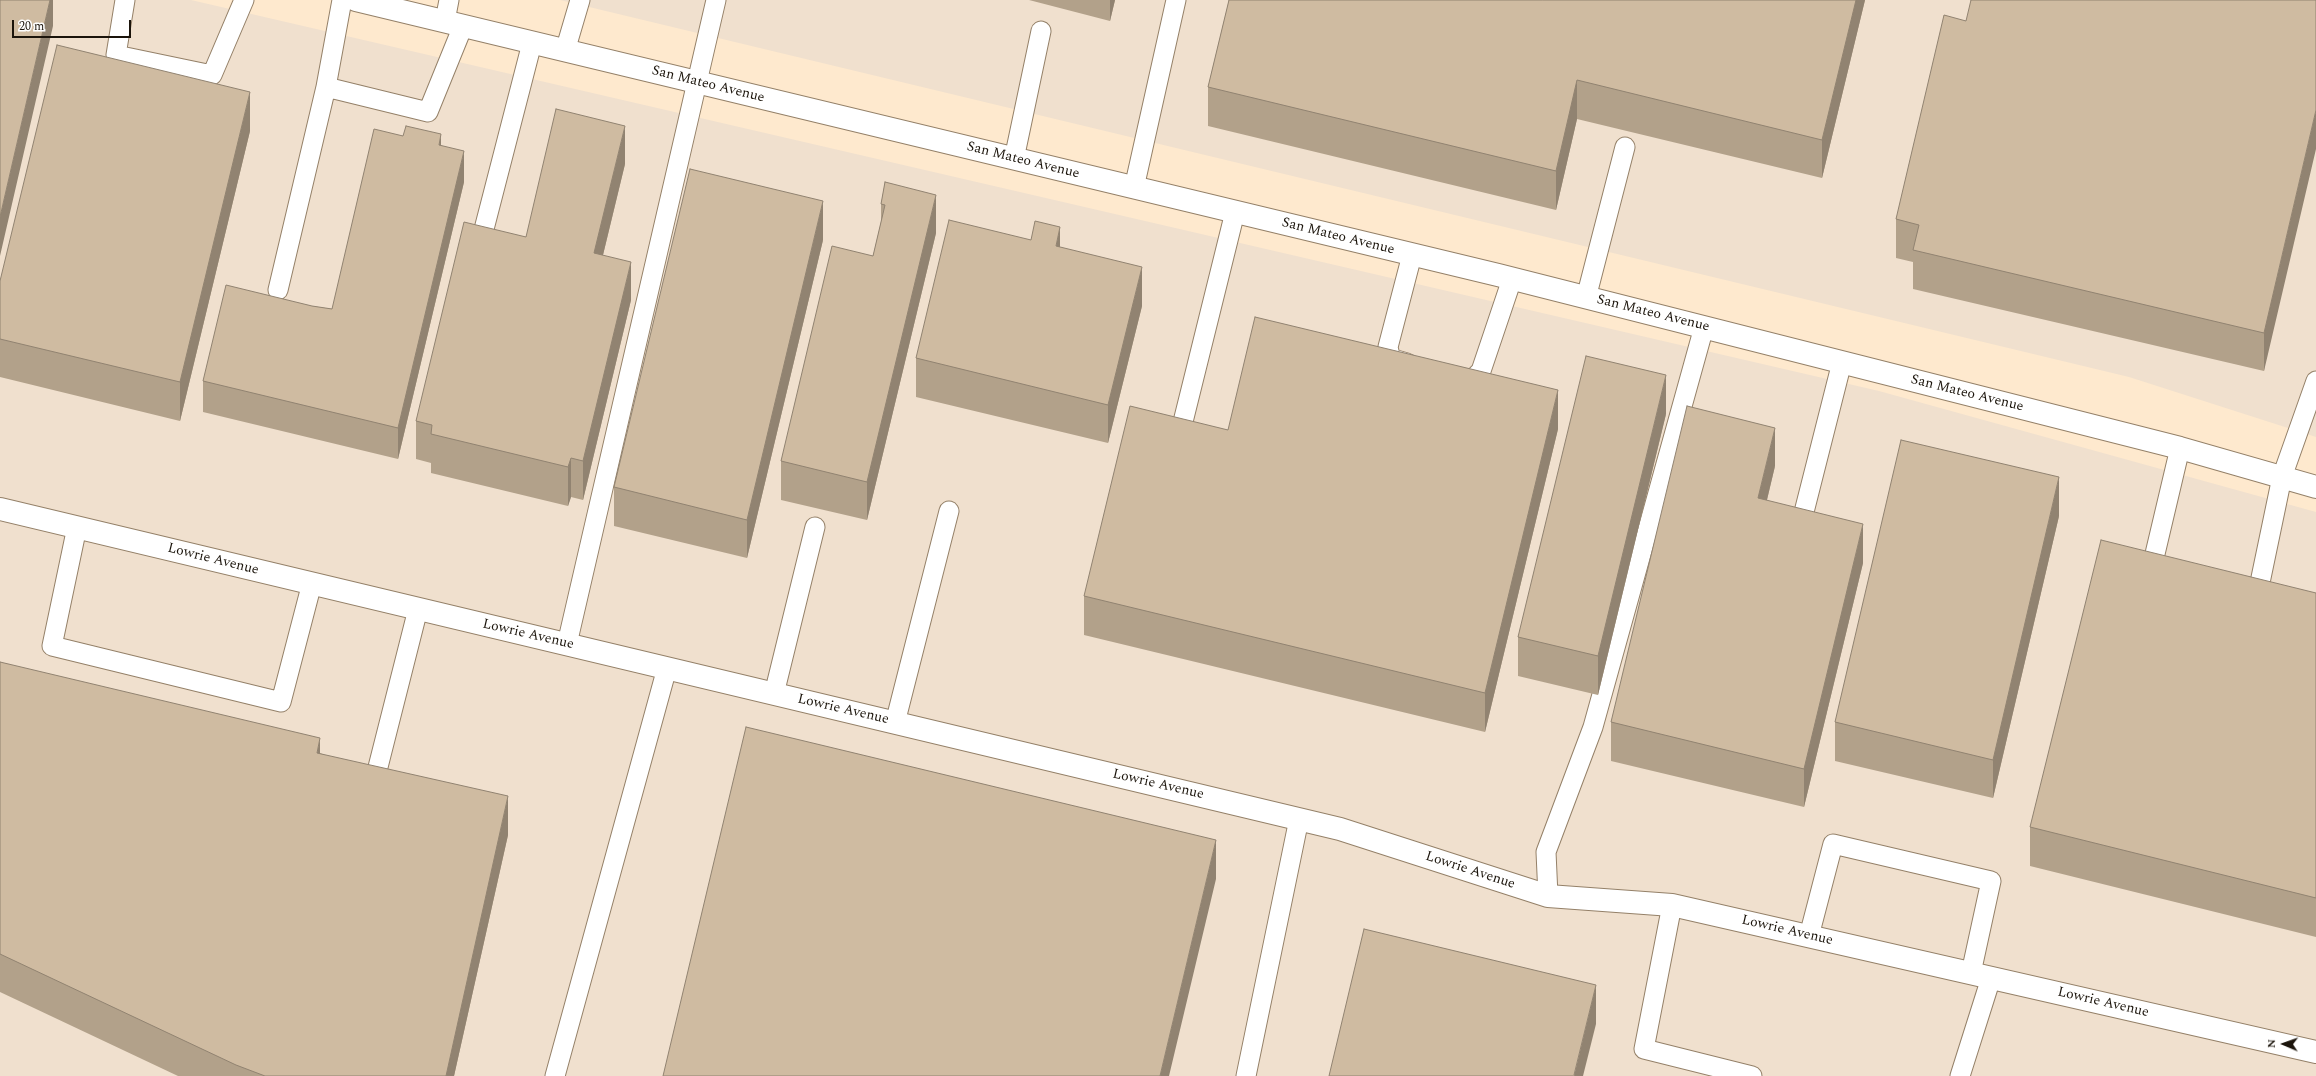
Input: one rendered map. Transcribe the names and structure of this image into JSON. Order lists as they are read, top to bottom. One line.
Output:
{"streets":{"street":["San Mateo Avenue","Lowrie Avenue"]},"scale_bar":"20 m","north":"left"}
